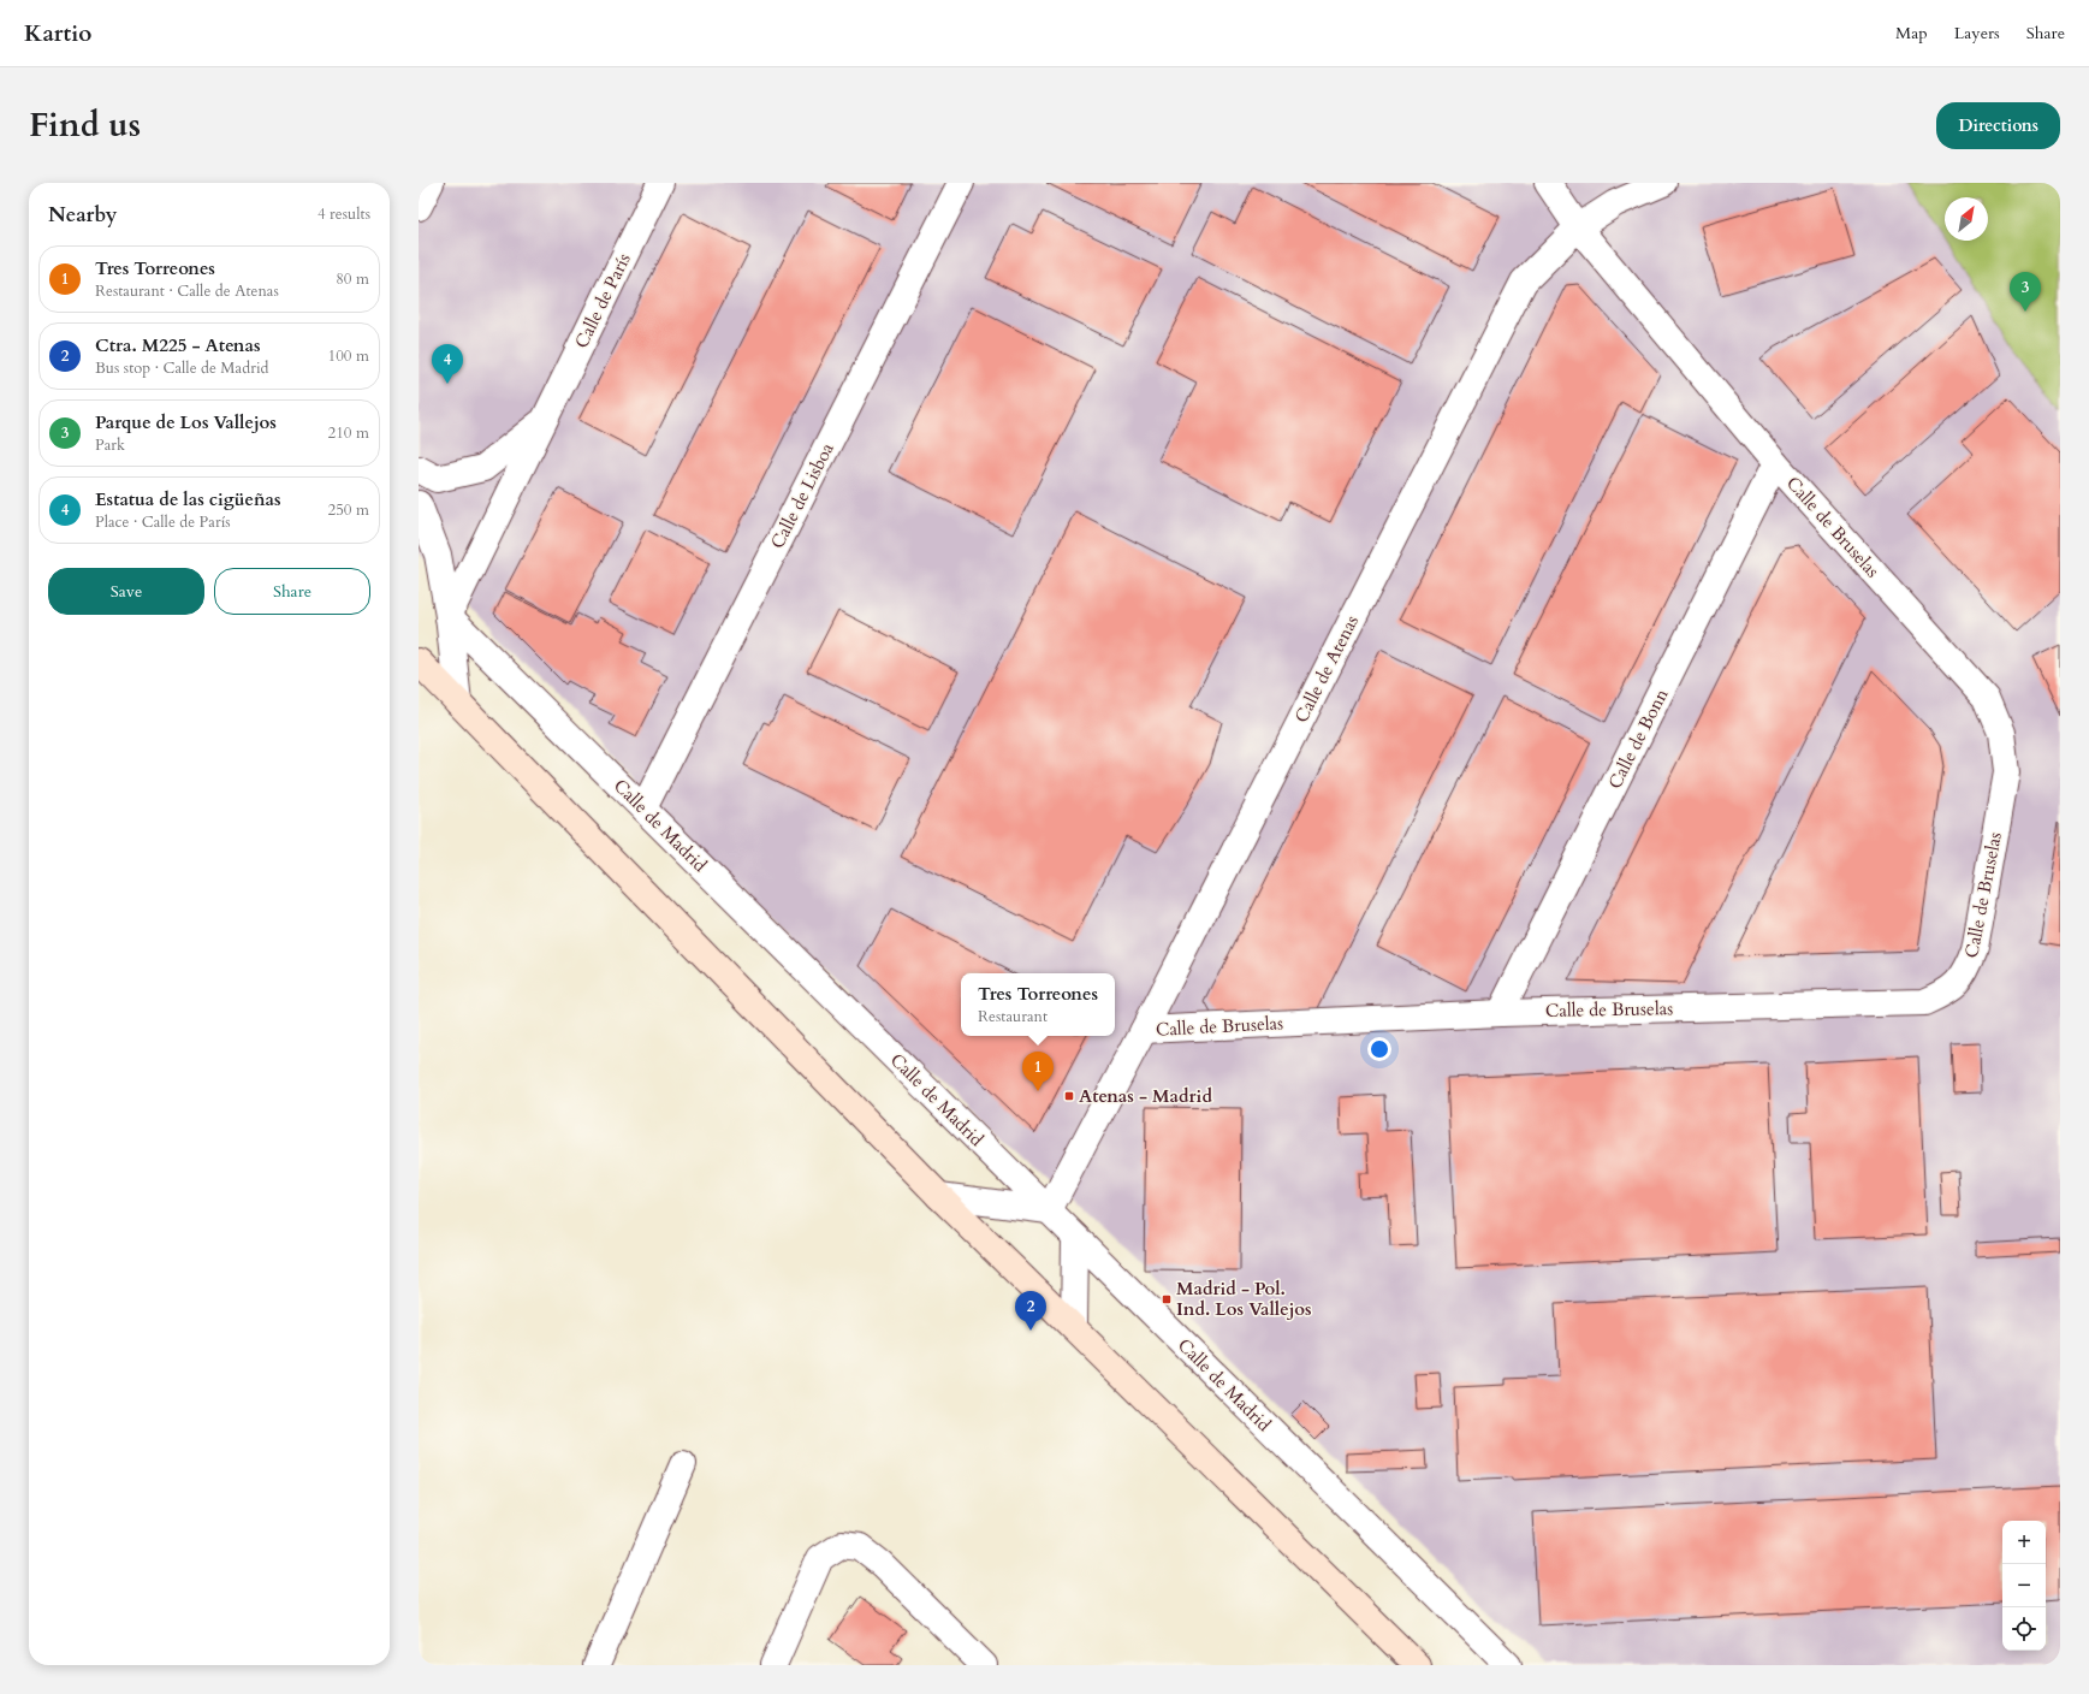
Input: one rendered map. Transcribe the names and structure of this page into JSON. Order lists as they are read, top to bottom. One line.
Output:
{"streets":{"street":["Calle de París","Calle de Lisboa","Calle de Bruselas","Calle de Atenas","Calle de Bonn","Calle de Madrid"]},"crossings":[["Calle de París","Calle de Madrid"],["Calle de Lisboa","Calle de Madrid"],["Calle de Bruselas","Calle de Atenas"],["Calle de Bruselas","Calle de Bonn"],["Calle de Atenas","Calle de Madrid"]],"places":{"transit":["Atenas - Madrid","Madrid - Pol. Ind. Los Vallejos"]},"north":"top right","page":{"header":"Kartio","nav":["Map","Layers","Share"],"title":"Find us","buttons":["Directions",["Save","Share"]],"heading":["Nearby","4 results"],"list":[{"mark":"1","name":"Tres Torreones","note":"Restaurant · Calle de Atenas","value":"80 m"},{"mark":"2","name":"Ctra. M225 - Atenas","note":"Bus stop · Calle de Madrid","value":"100 m"},{"mark":"3","name":"Parque de Los Vallejos","note":"Park","value":"210 m"},{"mark":"4","name":"Estatua de las cigüeñas","note":"Place · Calle de París","value":"250 m"}],"pins":["3","4","1","2"],"popup":["Tres Torreones","Restaurant"],"map_buttons":["+","−"]}}
